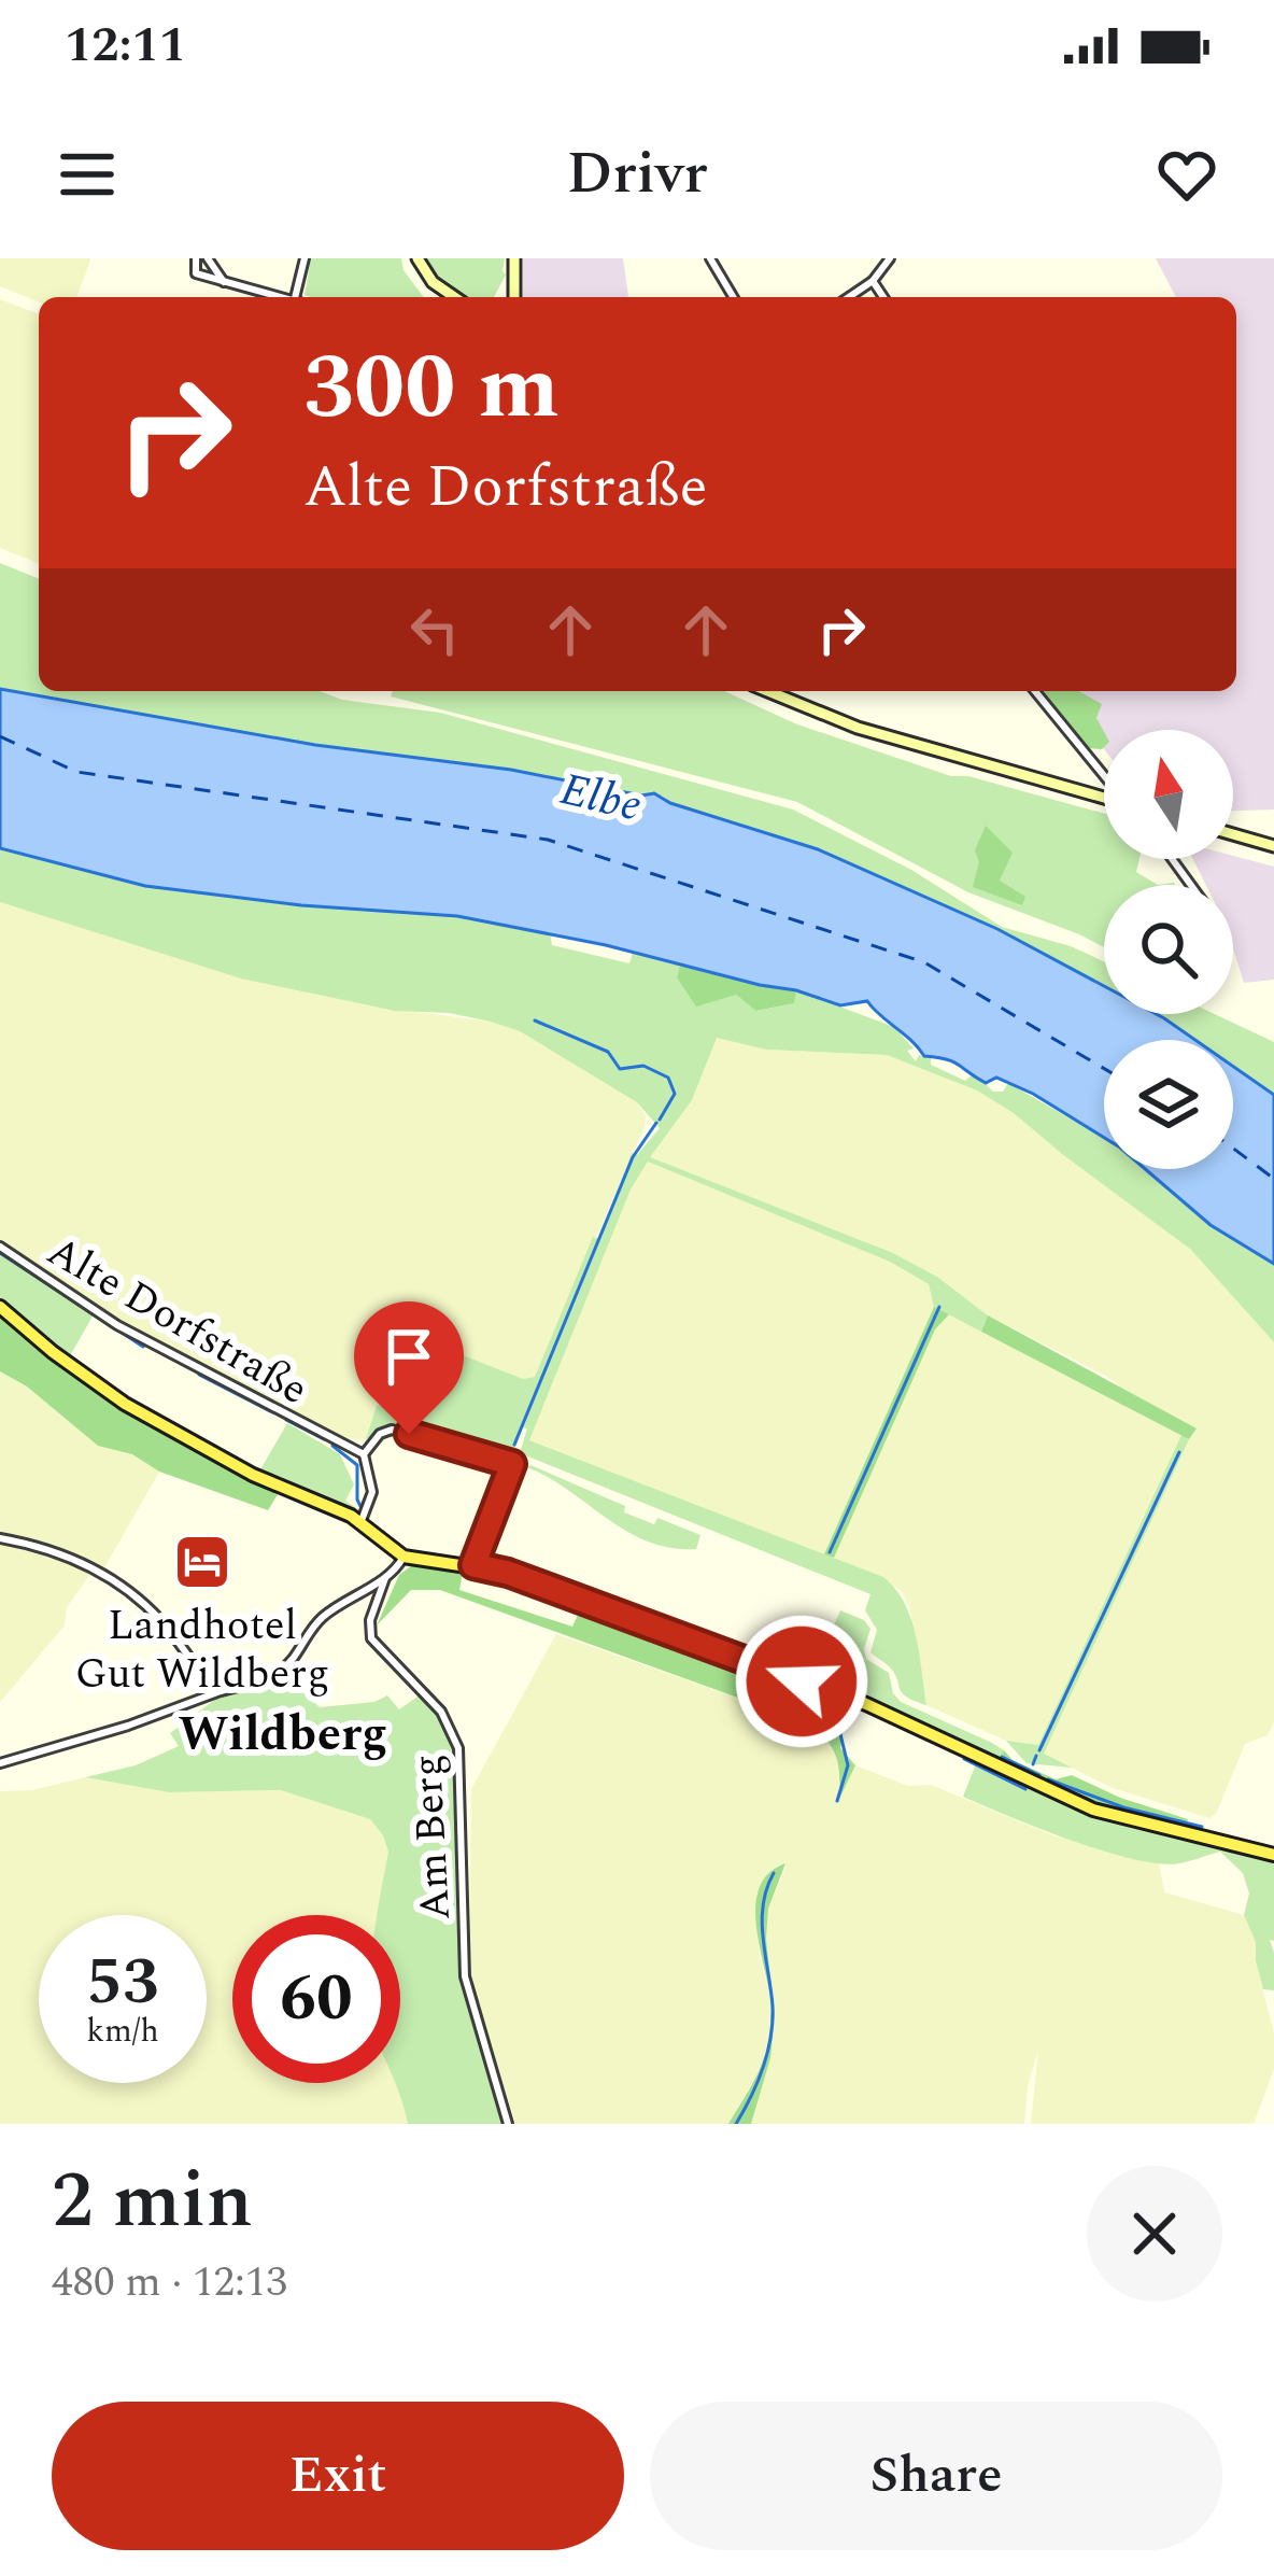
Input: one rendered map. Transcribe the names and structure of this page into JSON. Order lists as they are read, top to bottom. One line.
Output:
{"streets":{"street":["Alte Dorfstraße","Am Berg"]},"districts":["Wildberg"],"water":["Elbe"],"places":{"hotel":["Landhotel Gut Wildberg"]},"north":"top","page":{"status":"12:11","header":"Drivr","turn":["300 m","Alte Dorfstraße"],"speed":"53 km/h","limit":"60","heading":["2 min","480 m · 12:13"],"buttons":["Exit","Share"]}}
